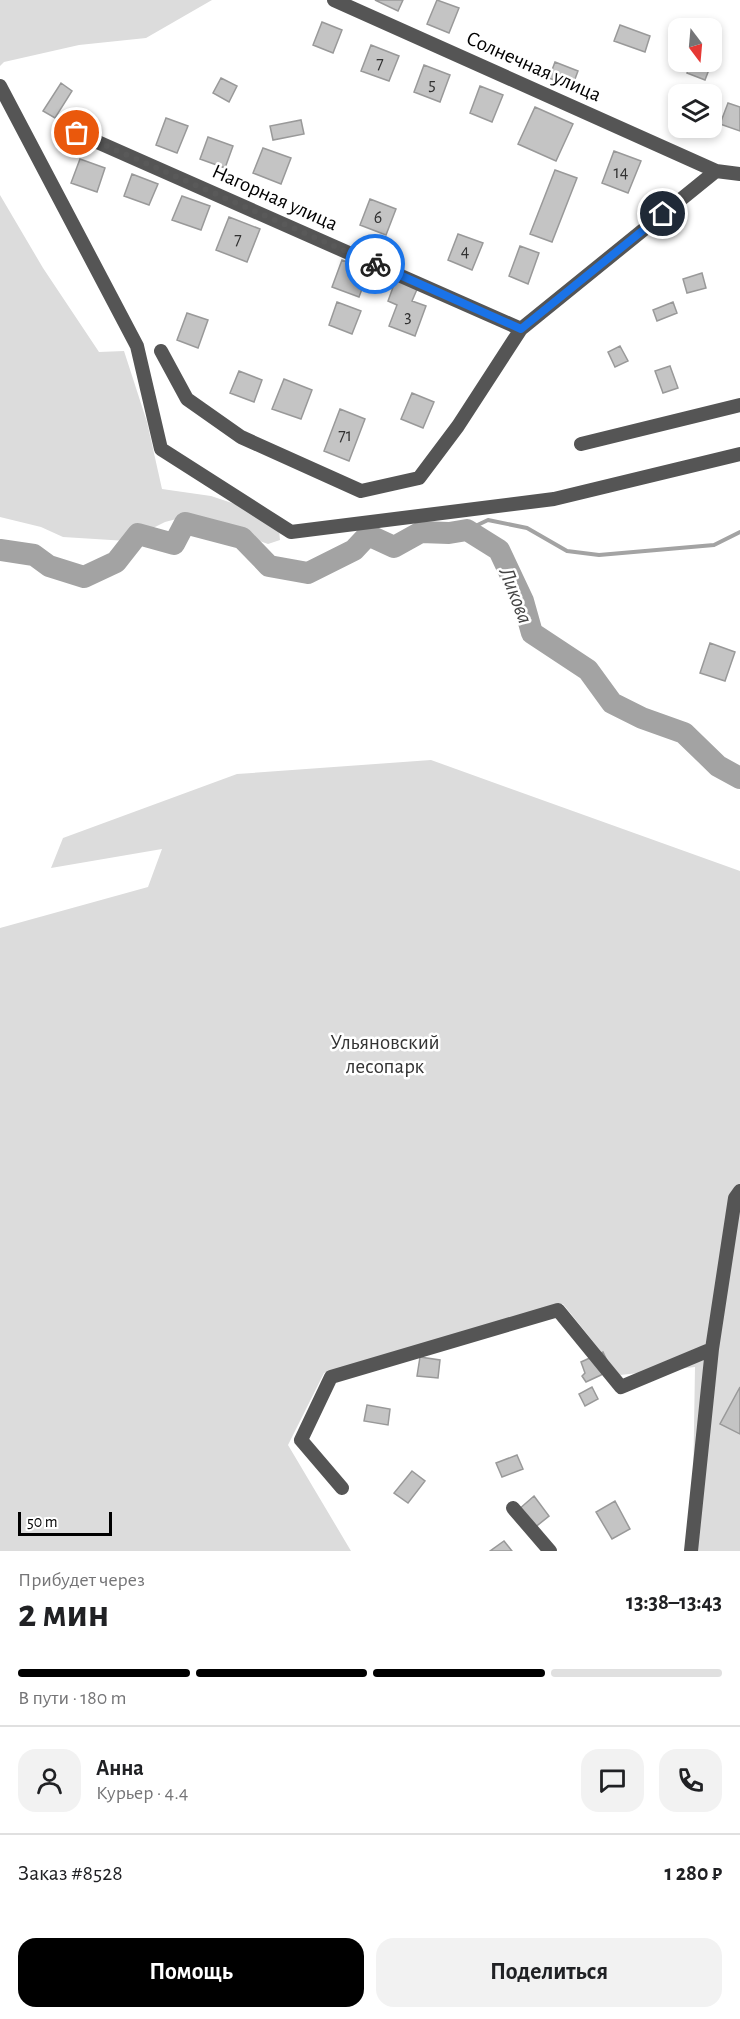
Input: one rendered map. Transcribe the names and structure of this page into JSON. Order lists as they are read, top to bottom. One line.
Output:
{"streets":{"street":["Солнечная улица","Нагорная улица"]},"water":["Ликова"],"parks":["Ульяновский лесопарк"],"house_numbers":["7","5","14","6","7","4","3","71"],"scale_bar":"50 m","north":"bottom","page":{"scale":"50 m","heading":["2 мин","Прибудет через","13:38–13:43"],"panel":["Анна","Курьер · 4.4","Заказ #8528","1 280 ₽"],"bar":"В пути · 180 m","buttons":["Помощь","Поделиться"]}}
